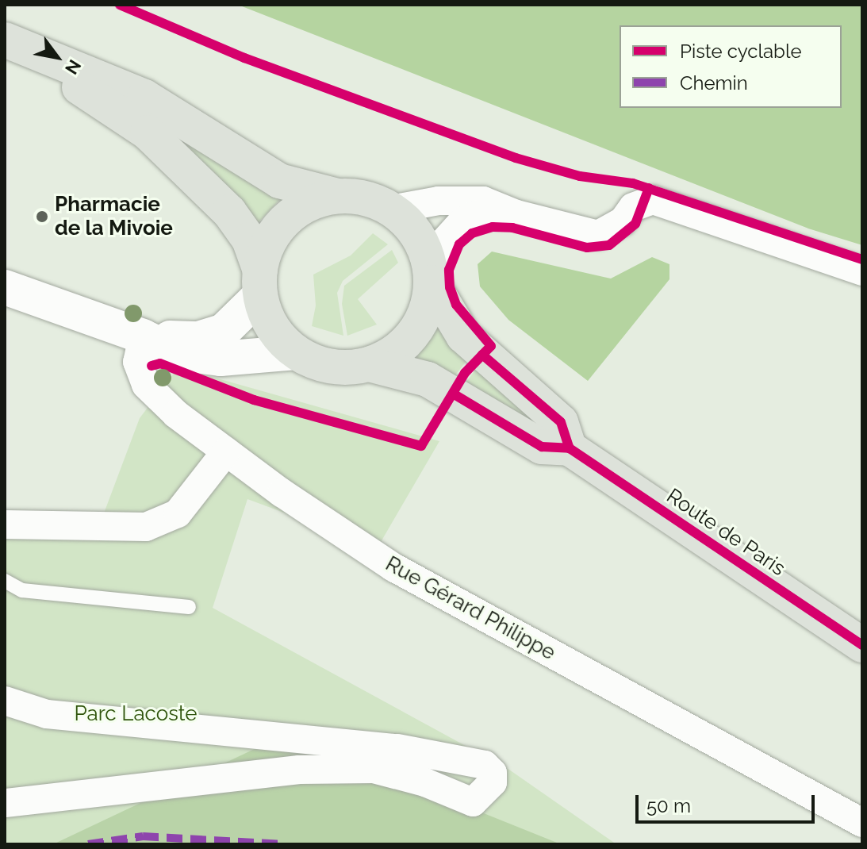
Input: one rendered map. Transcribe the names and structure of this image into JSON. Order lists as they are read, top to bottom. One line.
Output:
{"streets":{"main road":["Route de Paris"],"street":["Rue Gérard Philippe"]},"parks":["Parc Lacoste"],"places":["Pharmacie de la Mivoie"],"legend":["Piste cyclable","Chemin"],"scale_bar":"50 m","north":"bottom right"}
